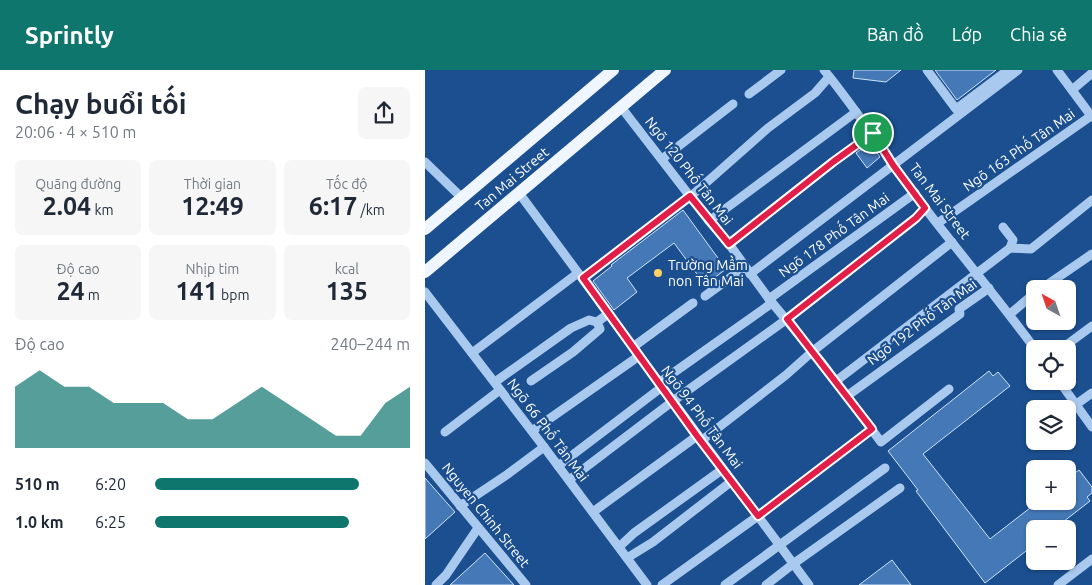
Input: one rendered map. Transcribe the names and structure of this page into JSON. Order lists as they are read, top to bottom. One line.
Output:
{"streets":{"main road":["Tan Mai Street"],"street":["Ngõ 163 Phố Tân Mai","Ngõ 120 Phố Tân Mai","Ngõ 178 Phố Tân Mai","Ngõ 192 Phố Tân Mai","Ngõ 94 Phố Tân Mai","Ngõ 66 Phố Tân Mai","Nguyen Chinh Street"]},"crossings":[["Ngõ 163 Phố Tân Mai","Tan Mai Street"],["Ngõ 120 Phố Tân Mai","Tan Mai Street"],["Ngõ 120 Phố Tân Mai","Ngõ 178 Phố Tân Mai"],["Ngõ 120 Phố Tân Mai","Ngõ 192 Phố Tân Mai"],["Tan Mai Street","Ngõ 178 Phố Tân Mai"],["Tan Mai Street","Ngõ 192 Phố Tân Mai"],["Tan Mai Street","Ngõ 94 Phố Tân Mai"],["Ngõ 178 Phố Tân Mai","Ngõ 94 Phố Tân Mai"],["Ngõ 178 Phố Tân Mai","Ngõ 66 Phố Tân Mai"]],"places":["Trường Mầm non Tân Mai"],"north":"top left","page":{"header":"Sprintly","nav":["Bản đồ","Lớp","Chia sẻ"],"heading":["Chạy buổi tối","20:06 · 4 × 510 m"],"stats":[["Quãng đường","2.04 km"],["Thời gian","12:49"],["Tốc độ","6:17 /km"],["Độ cao","24 m"],["Nhịp tim","141 bpm"],["kcal","135"]],"map_buttons":["+","−"],"chart":["Độ cao","240–244 m"],"list":[{"name":"510 m","note":"6:20"},{"name":"1.0 km","note":"6:25"}]}}
